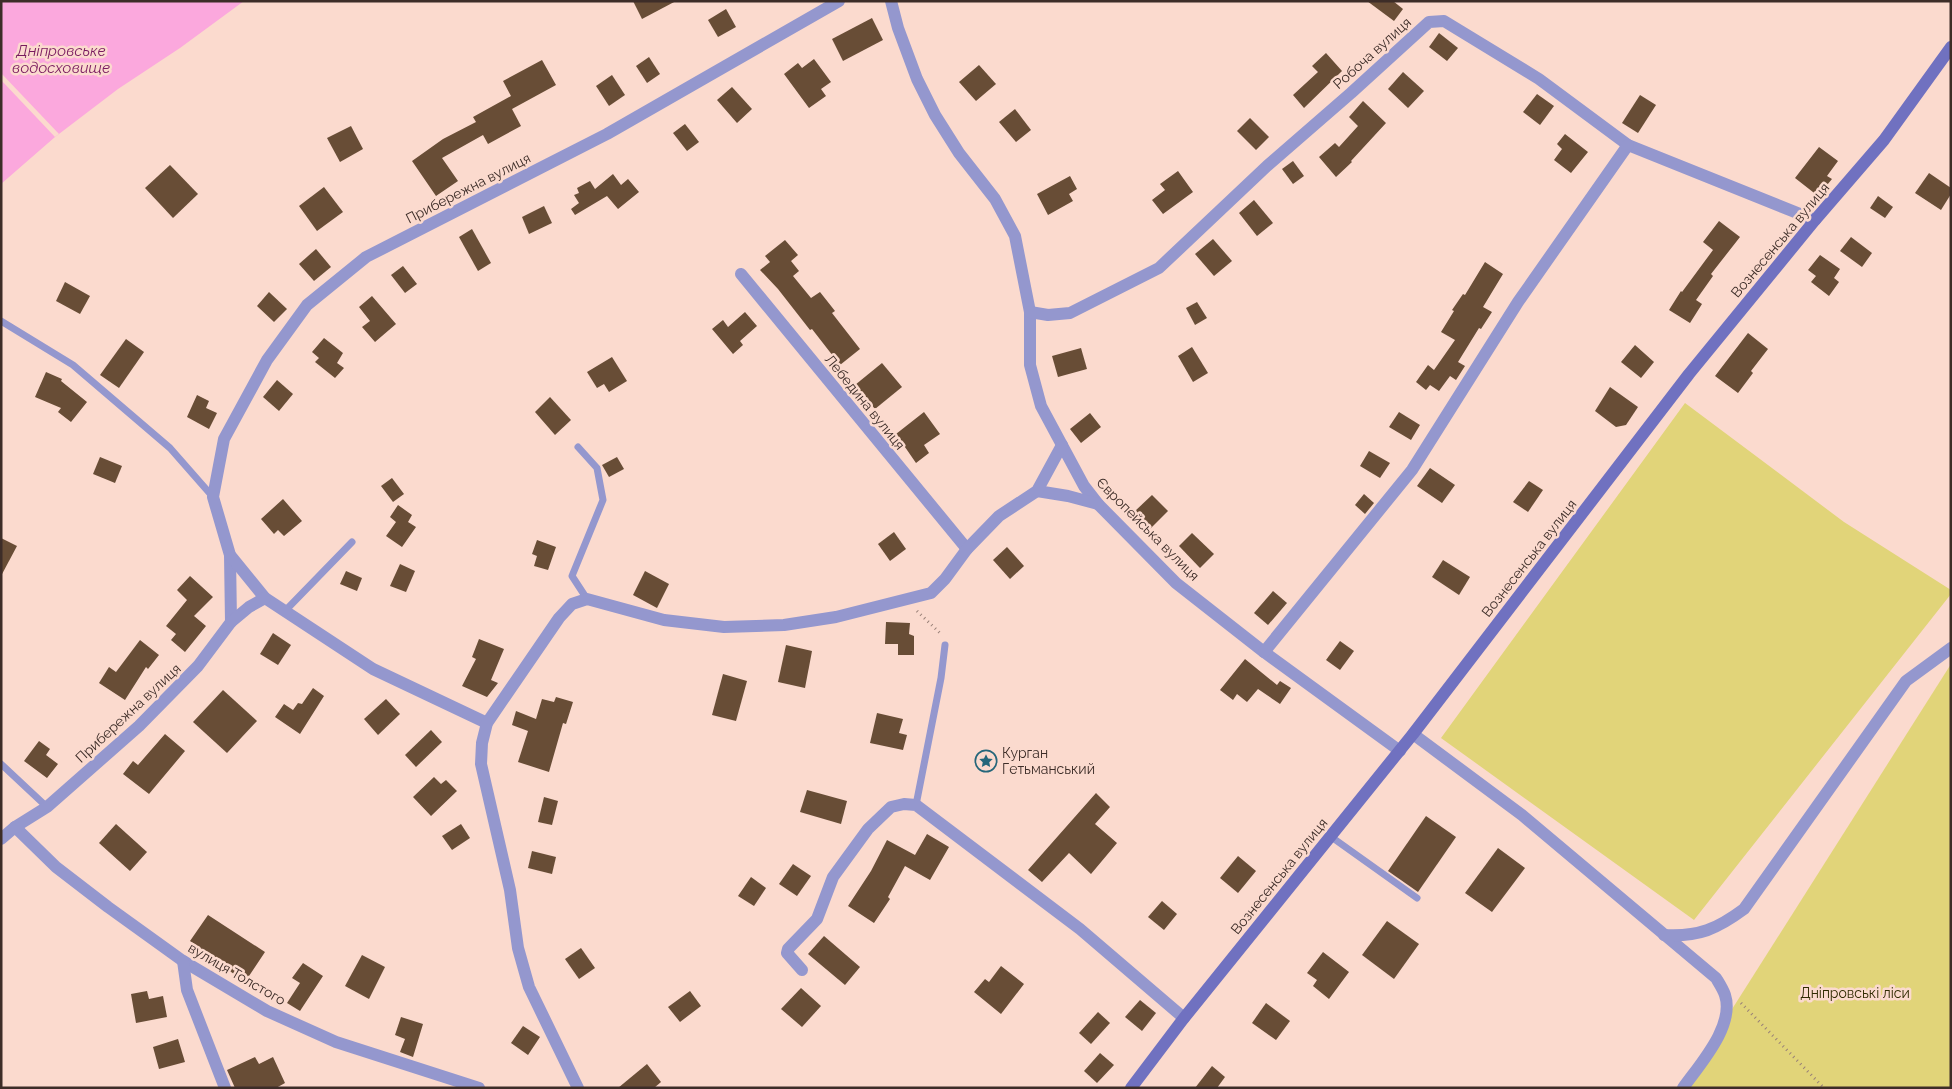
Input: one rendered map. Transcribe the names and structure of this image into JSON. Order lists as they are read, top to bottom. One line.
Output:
{"streets":{"main road":["Вознесенська вулиця"],"street":["Робоча вулиця","Прибережна вулиця","Лебедина вулиця","Європейська вулиця","вулиця Толстого"]},"crossings":[["Робоча вулиця","Вознесенська вулиця"],["Робоча вулиця","Європейська вулиця"],["Прибережна вулиця","вулиця Толстого"],["Вознесенська вулиця","Європейська вулиця"]],"water":["Дніпровське водосховище"],"parks":["Дніпровські ліси"],"places":{"place":["Курган Гетьманський"]}}
